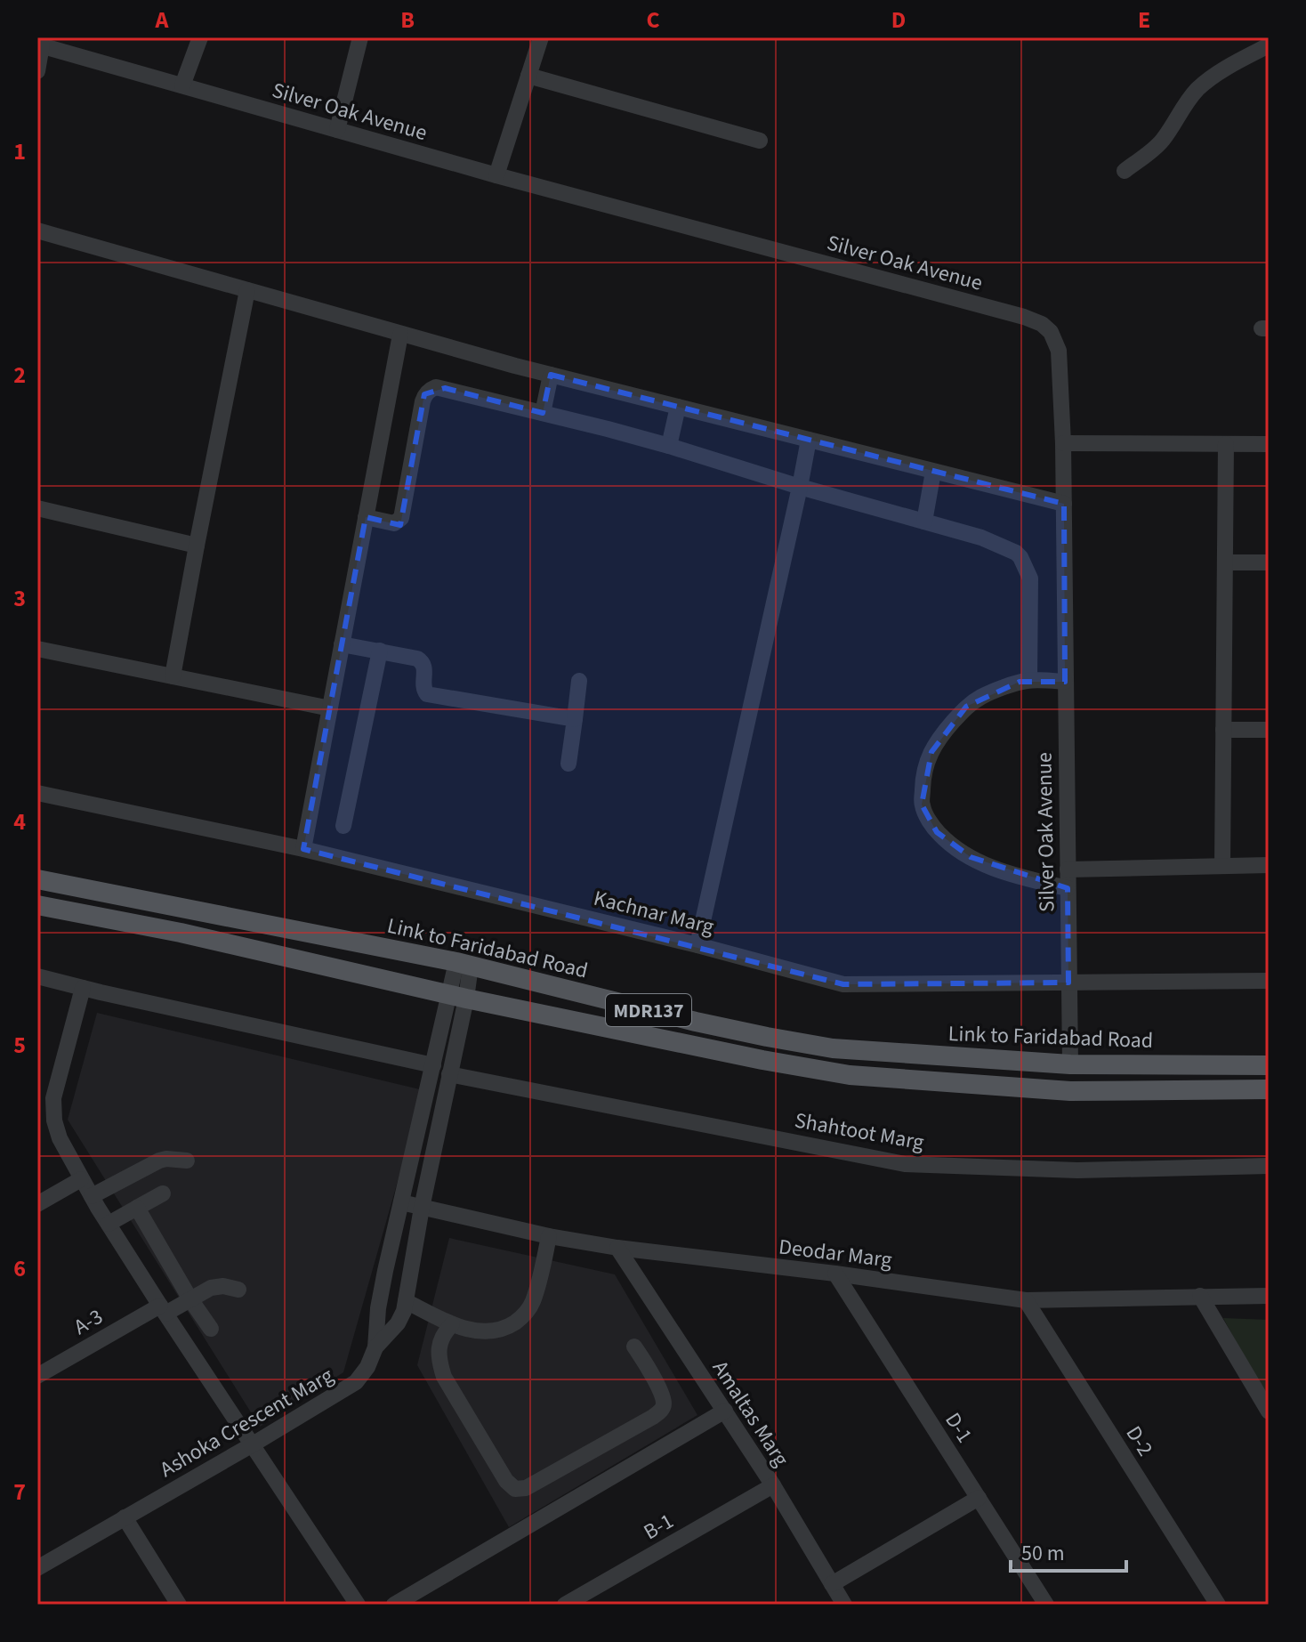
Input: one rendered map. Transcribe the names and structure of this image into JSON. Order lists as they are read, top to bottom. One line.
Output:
{"streets":{"main road":["Link to Faridabad Road","MDR137"],"street":["Silver Oak Avenue","Kachnar Marg","Shahtoot Marg","Deodar Marg","A-3","Amaltas Marg","Ashoka Crescent Marg","D-1","D-2","B-1"]},"crossings":[["Silver Oak Avenue","Kachnar Marg"],["Silver Oak Avenue","Link to Faridabad Road"],["MDR137","Ashoka Crescent Marg"],["Shahtoot Marg","Ashoka Crescent Marg"],["Deodar Marg","Amaltas Marg"],["Deodar Marg","Ashoka Crescent Marg"],["Deodar Marg","D-1"],["Deodar Marg","D-2"],["Amaltas Marg","B-1"]],"scale_bar":"50 m","grid":{"columns":["A","B","C","D","E"],"rows":["1","2","3","4","5","6","7"]}}
